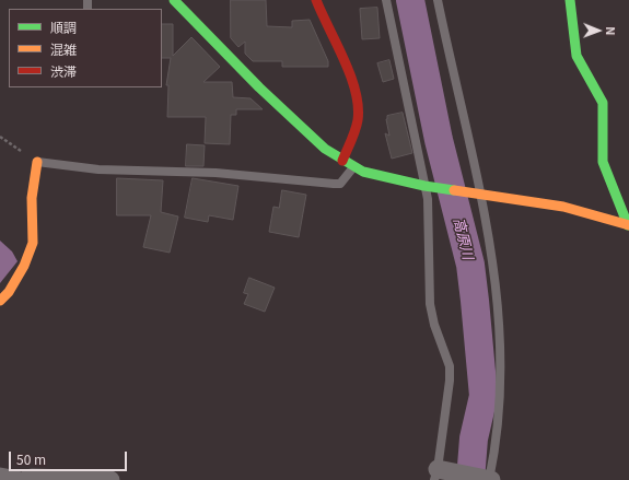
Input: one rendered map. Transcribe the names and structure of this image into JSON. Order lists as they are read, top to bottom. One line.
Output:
{"water":["高原川"],"legend":["順調","混雑","渋滞"],"scale_bar":"50 m","north":"right"}
